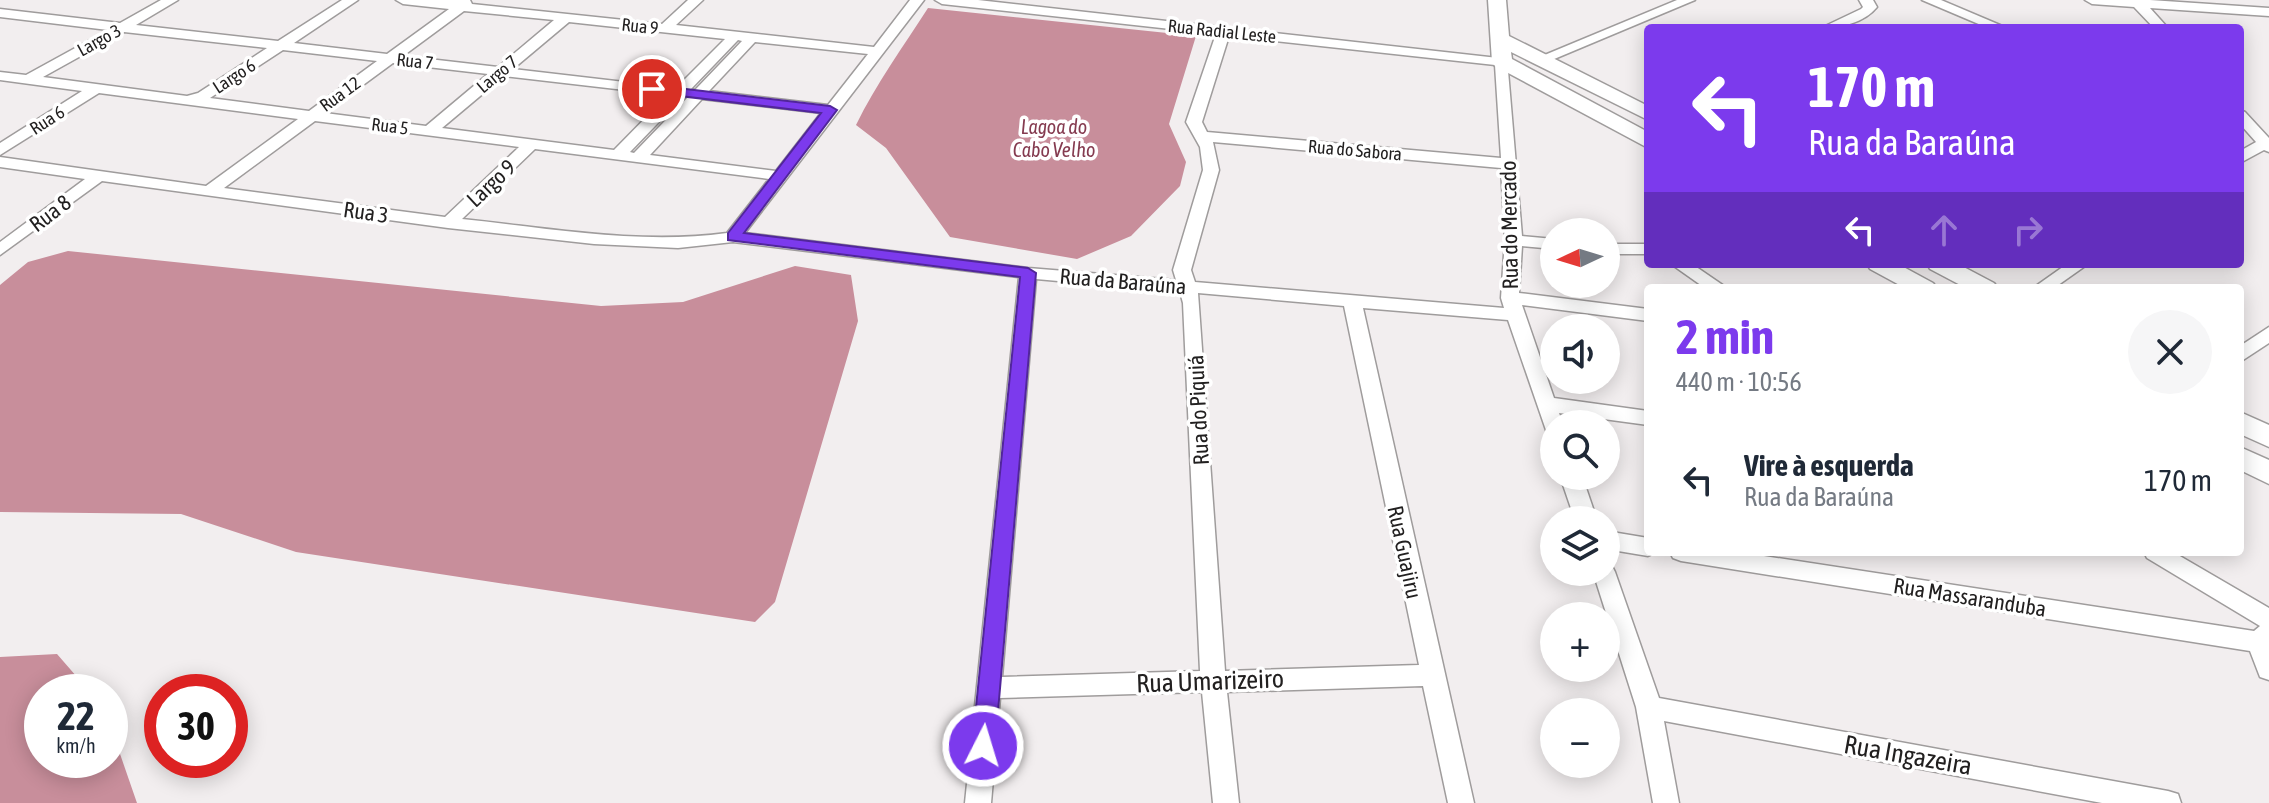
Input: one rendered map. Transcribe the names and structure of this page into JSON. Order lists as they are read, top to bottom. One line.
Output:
{"streets":{"street":["Rua 9","Rua Radial Leste","Largo 3","Rua 7","Largo 7","Largo 6","Rua 12","Rua 6","Rua 5","Rua do Sabora","Largo 9","Rua 3","Rua 8","Rua do Mercado","Rua da Baraúna","Rua do Piquiá","Rua Guajiru","Rua Massaranduba","Rua Umarizeiro","Rua Ingazeira"]},"crossings":[["Rua 9","Largo 7"],["Rua 9","Rua 12"],["Rua Radial Leste","Rua do Mercado"],["Rua Radial Leste","Rua do Piquiá"],["Largo 3","Rua 7"],["Largo 3","Rua 5"],["Rua 7","Largo 7"],["Rua 7","Largo 6"],["Rua 7","Rua 12"],["Largo 7","Rua 5"],["Largo 6","Rua 5"],["Rua 12","Rua 5"],["Rua 12","Rua 3"],["Rua 6","Rua 5"],["Rua 5","Largo 9"],["Rua do Sabora","Rua do Mercado"],["Rua do Sabora","Rua do Piquiá"],["Largo 9","Rua 3"],["Rua 3","Rua 8"],["Rua 3","Rua da Baraúna"],["Rua do Mercado","Rua da Baraúna"],["Rua da Baraúna","Rua do Piquiá"],["Rua da Baraúna","Rua Guajiru"],["Rua do Piquiá","Rua Umarizeiro"],["Rua Guajiru","Rua Umarizeiro"]],"water":["Lagoa do Cabo Velho"],"north":"left","page":{"turn":["170 m","Rua da Baraúna"],"map_buttons":["+","−"],"heading":["2 min","440 m · 10:56"],"list":[{"name":"Vire à esquerda","note":"Rua da Baraúna","value":"170 m"}],"speed":"22 km/h","limit":"30"}}
